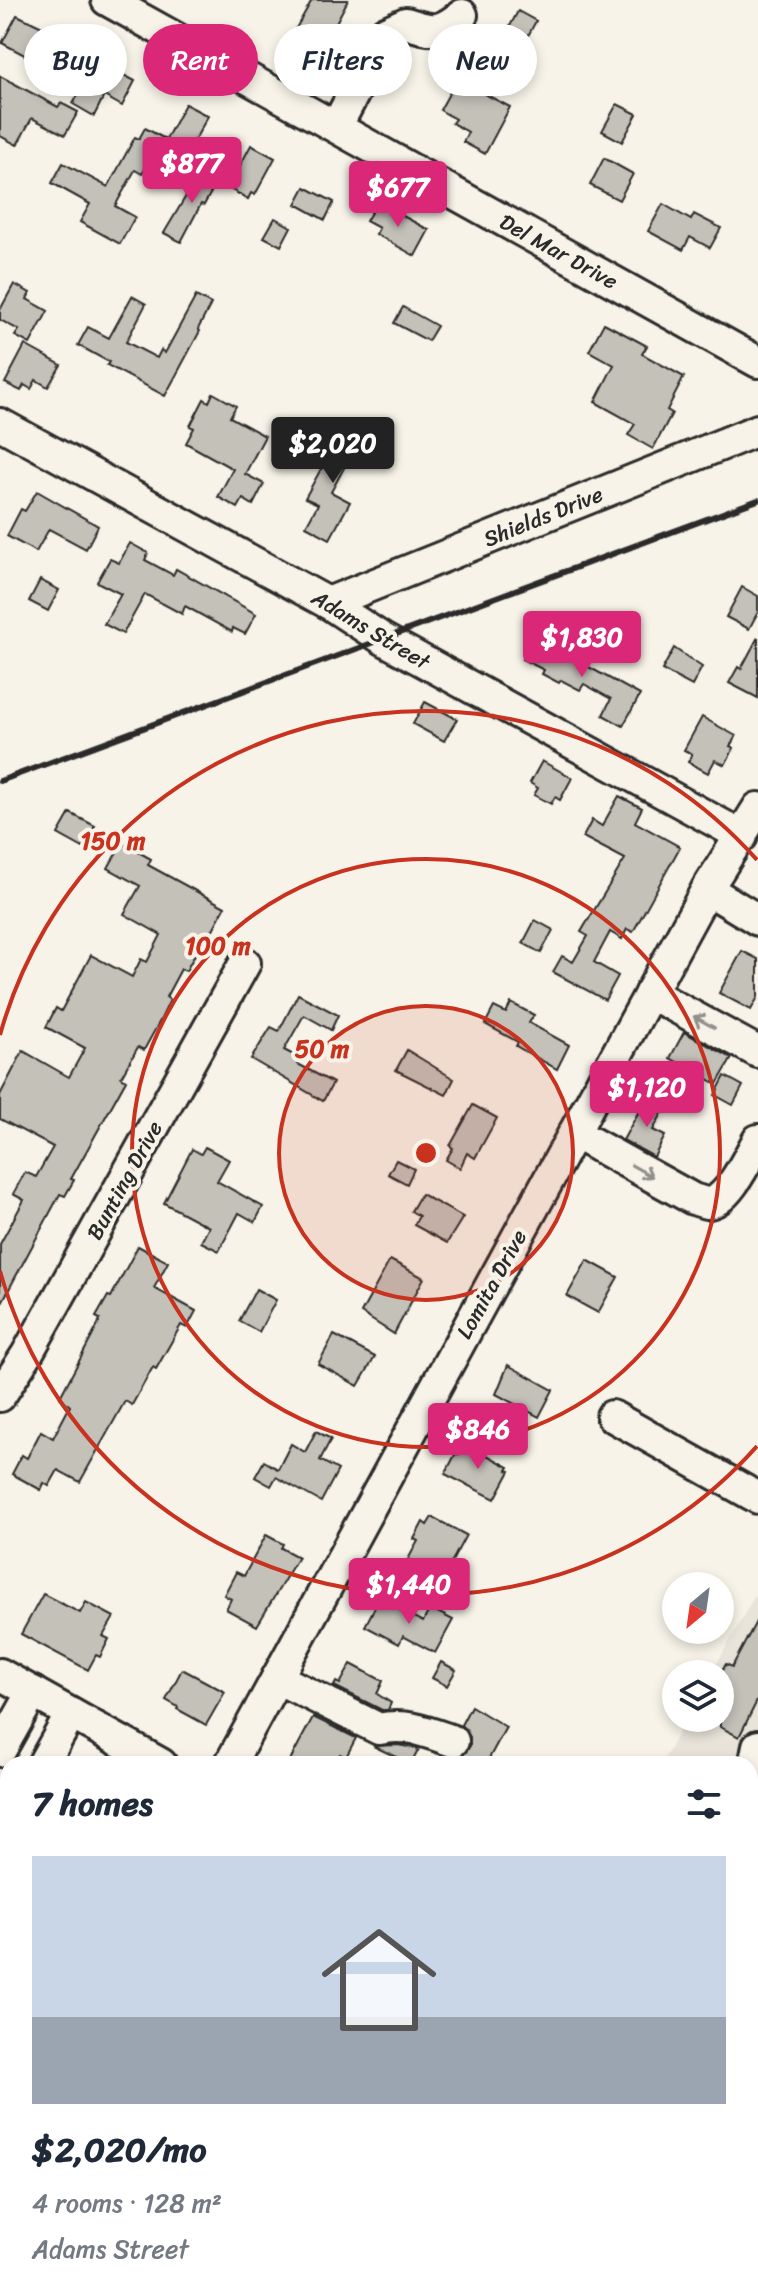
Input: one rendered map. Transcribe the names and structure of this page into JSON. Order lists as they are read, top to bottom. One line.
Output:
{"streets":{"street":["Del Mar Drive","Shields Drive","Adams Street","Bunting Drive","Lomita Drive"]},"crossings":[["Shields Drive","Adams Street"],["Adams Street","Lomita Drive"]],"north":"bottom left","page":{"chip":["Buy","Rent","Filters","New"],"price":["$877","$677","$2,020","$1,830","$1,120","$846","$1,440"],"heading":"7 homes","list":[{"name":"$2,020/mo","note":"4 rooms · 128 m² · Adams Street"}]},"rings":["150 m","100 m","50 m"]}
